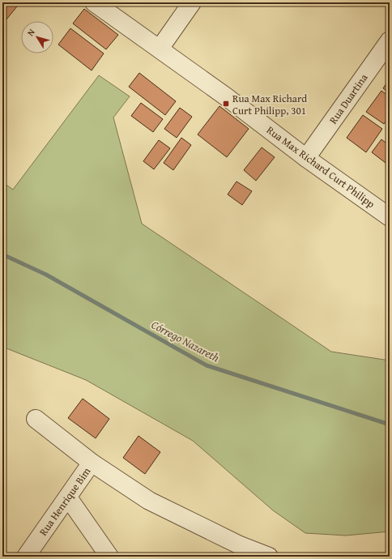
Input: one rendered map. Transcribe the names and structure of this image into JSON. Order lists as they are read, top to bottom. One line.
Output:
{"streets":{"street":["Rua Duartina","Rua Max Richard Curt Philipp","Rua Henrique Bim"]},"crossings":[["Rua Duartina","Rua Max Richard Curt Philipp"]],"water":["Córrego Nazareth"],"places":{"transit":["Rua Max Richard Curt Philipp, 301"]},"north":"top left"}
